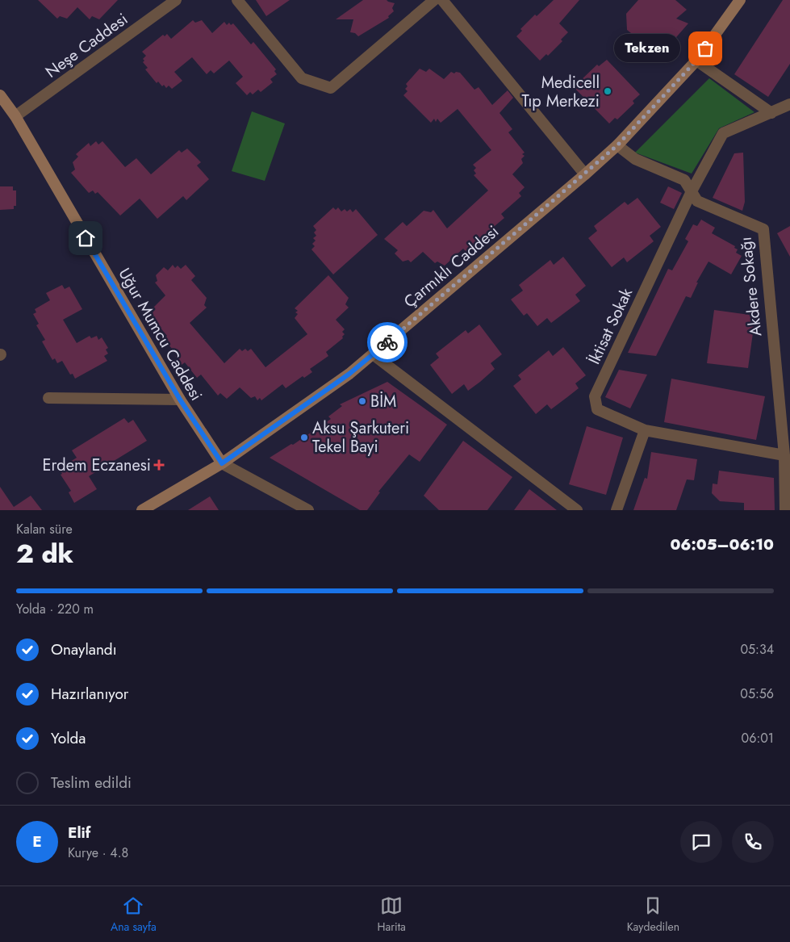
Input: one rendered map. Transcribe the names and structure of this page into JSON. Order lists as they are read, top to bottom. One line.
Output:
{"streets":{"main road":["Çarmıklı Caddesi","Uğur Mumcu Caddesi"],"street":["Neşe Caddesi","Akdere Sokağı","İktisat Sokak"]},"crossings":[["Neşe Caddesi","Uğur Mumcu Caddesi"],["Çarmıklı Caddesi","Akdere Sokağı"],["Çarmıklı Caddesi","Uğur Mumcu Caddesi"],["Akdere Sokağı","İktisat Sokak"]],"places":{"other":["Tekzen","Medicell Tıp Merkezi","BİM","Aksu Şarkuteri Tekel Bayi"],"health":["Erdem Eczanesi"]},"page":{"bubble":"Tekzen","heading":["2 dk","Kalan süre","06:05–06:10"],"panel":["Elif","Kurye · 4.8"],"bar":"Yolda · 220 m","list":[["Onaylandı","05:34"],["Hazırlanıyor","05:56"],["Yolda","06:01"],"Teslim edildi"],"round":"E","tabs":["Ana sayfa","Harita","Kaydedilen"]}}
